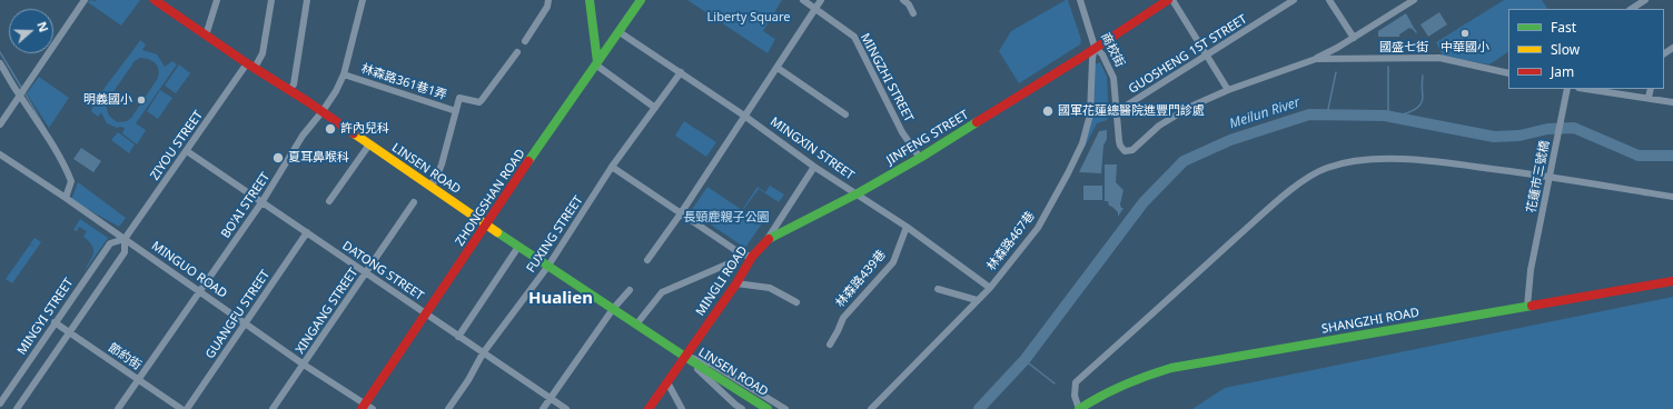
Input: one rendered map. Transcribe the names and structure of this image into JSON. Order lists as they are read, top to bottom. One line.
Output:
{"streets":{"street":["國盛七街","商校街","GUOSHENG 1ST STREET","MINGZHI STREET","林森路361巷1弄","JINFENG STREET","ZIYOU STREET","MINGXIN STREET","LINSEN ROAD","花蓮市三號橋","ZHONGSHAN ROAD","BO'AI STREET","FUXING STREET","林森路467巷","MINGUO ROAD","DATONG STREET","林森路439巷","MINGLI ROAD","XINGANG STREET","GUANGFU STREET","MINGYI STREET","SHANGZHI ROAD","節約街"]},"crossings":[["國盛七街","商校街"],["商校街","GUOSHENG 1ST STREET"],["商校街","JINFENG STREET"],["商校街","林森路467巷"],["MINGZHI STREET","JINFENG STREET"],["林森路361巷1弄","BO'AI STREET"],["JINFENG STREET","MINGXIN STREET"],["JINFENG STREET","林森路467巷"],["JINFENG STREET","MINGLI ROAD"],["ZIYOU STREET","LINSEN ROAD"],["ZIYOU STREET","MINGUO ROAD"],["ZIYOU STREET","DATONG STREET"],["ZIYOU STREET","MINGYI STREET"],["ZIYOU STREET","節約街"],["MINGXIN STREET","ZHONGSHAN ROAD"],["MINGXIN STREET","FUXING STREET"],["MINGXIN STREET","林森路467巷"],["MINGXIN STREET","林森路439巷"],["MINGXIN STREET","MINGLI ROAD"],["LINSEN ROAD","ZHONGSHAN ROAD"],["LINSEN ROAD","BO'AI STREET"],["LINSEN ROAD","FUXING STREET"],["LINSEN ROAD","MINGLI ROAD"],["花蓮市三號橋","SHANGZHI ROAD"],["ZHONGSHAN ROAD","MINGUO ROAD"],["ZHONGSHAN ROAD","DATONG STREET"],["BO'AI STREET","MINGUO ROAD"],["BO'AI STREET","DATONG STREET"],["BO'AI STREET","節約街"],["FUXING STREET","DATONG STREET"],["MINGUO ROAD","XINGANG STREET"],["MINGUO ROAD","GUANGFU STREET"],["MINGUO ROAD","MINGYI STREET"],["DATONG STREET","XINGANG STREET"],["DATONG STREET","GUANGFU STREET"],["MINGYI STREET","節約街"]],"districts":["Hualien"],"water":["Meilun River"],"parks":["Liberty Square","長頸鹿親子公園"],"places":["中華國小","明義國小","國軍花蓮總醫院進豐門診處","許內兒科","夏耳鼻喉科"],"legend":["Fast","Slow","Jam"],"north":"right"}
